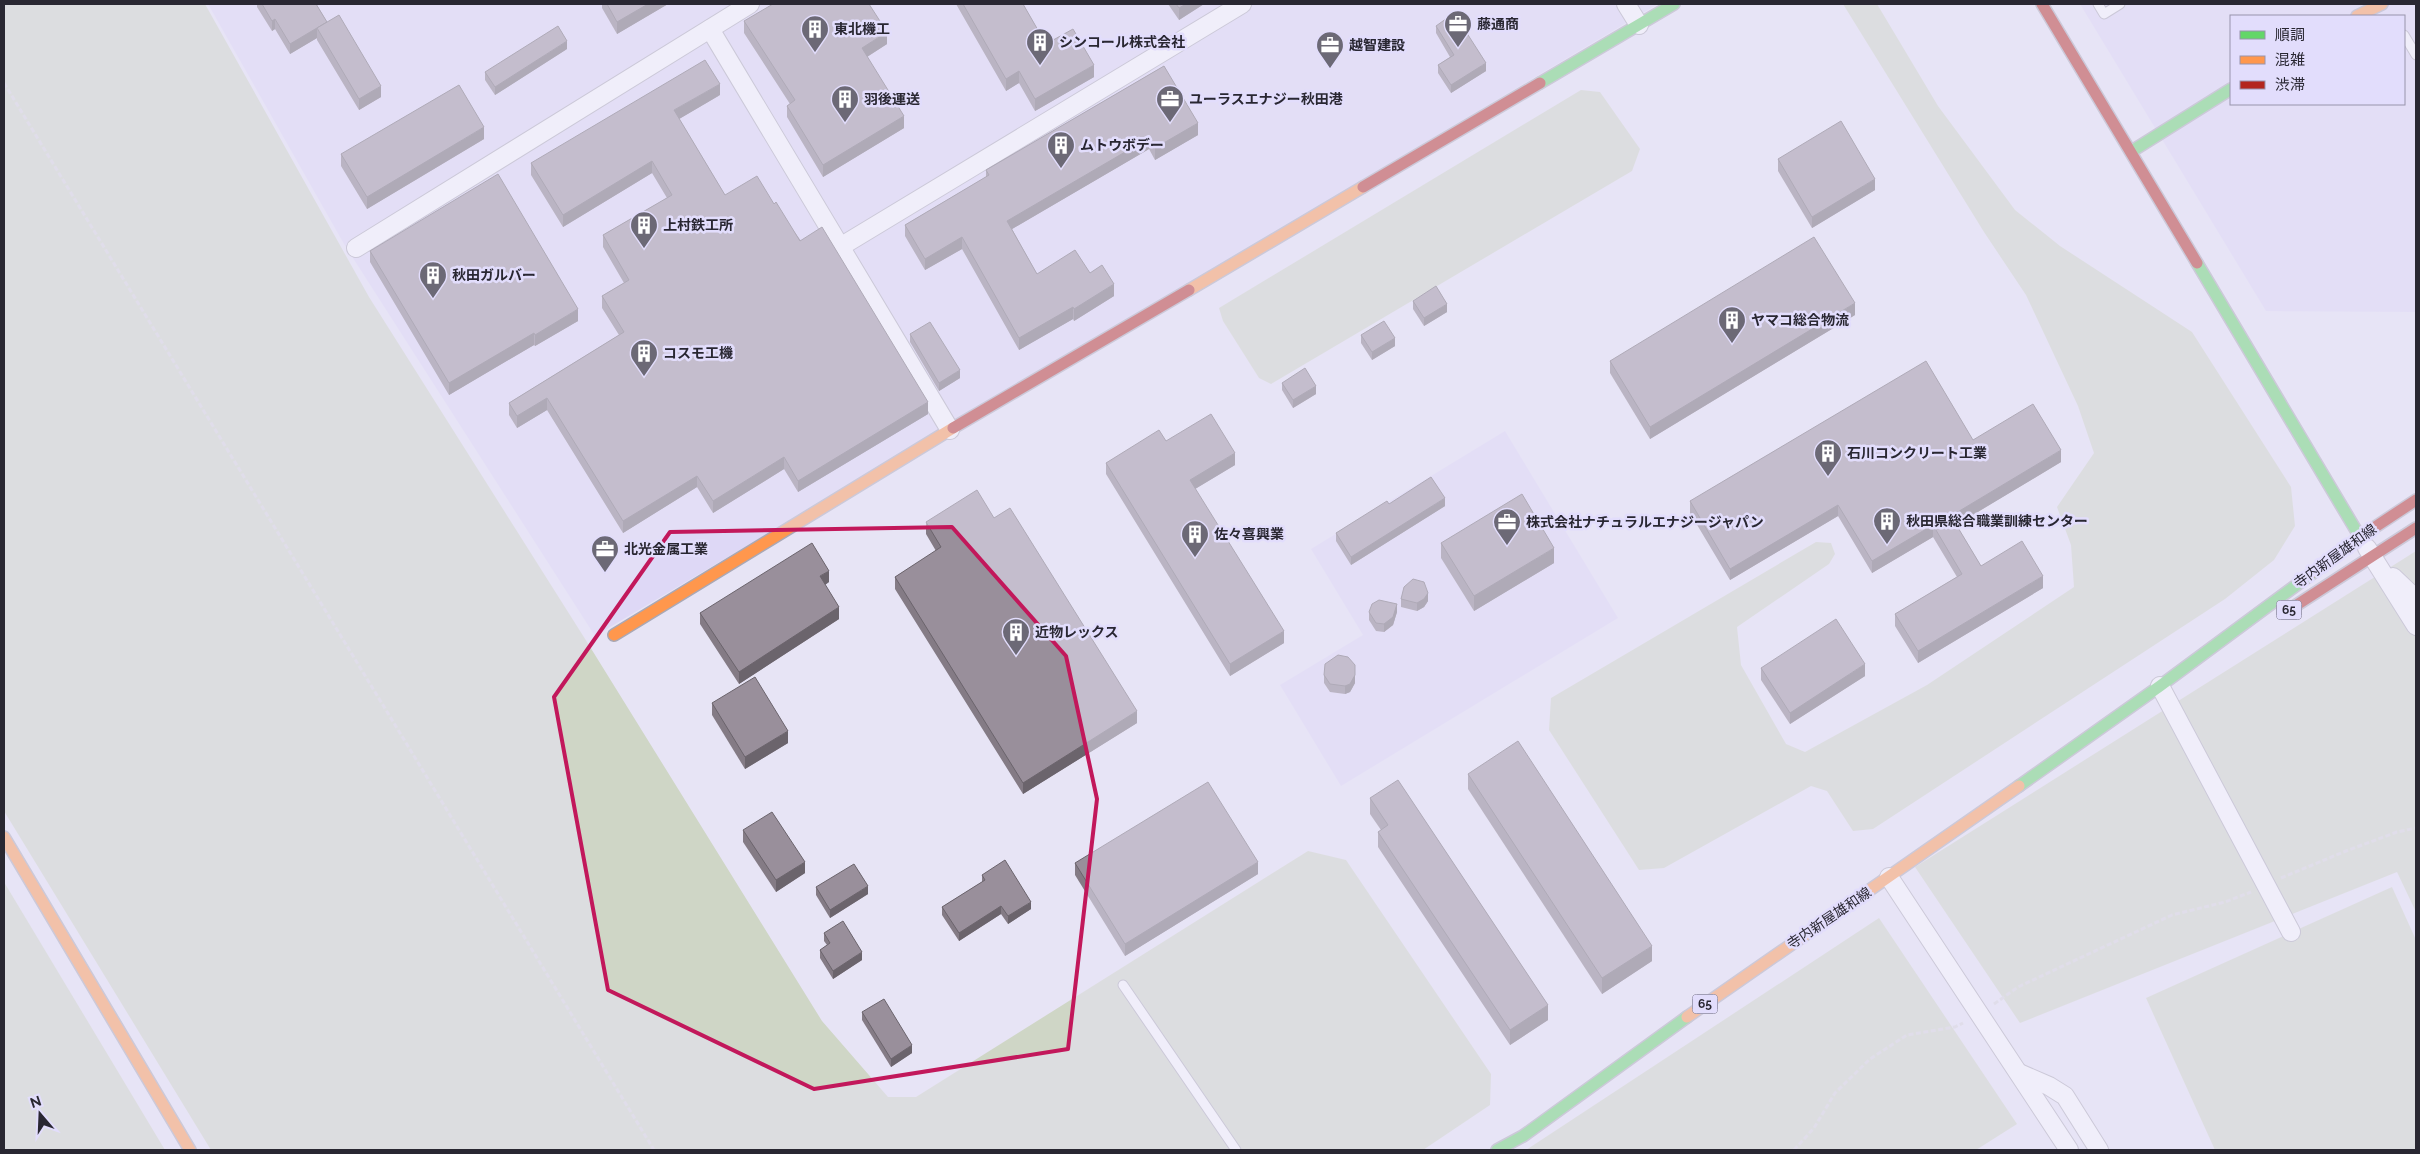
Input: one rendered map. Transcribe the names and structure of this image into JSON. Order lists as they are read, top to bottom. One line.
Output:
{"streets":{"street":["寺内新屋雄和線","65"]},"places":{"office":["藤通商","越智建設","ユーラスエナジー秋田港","株式会社ナチュラルエナジージャパン","北光金属工業"],"building":["東北機工","シンコール株式会社","羽後運送","ムトウボデー","上村鉄工所","秋田ガルバー","ヤマコ総合物流","コスモ工機","石川コンクリート工業","秋田県総合職業訓練センター","佐々喜興業","近物レックス"]},"legend":["順調","混雑","渋滞"],"north":"top"}
